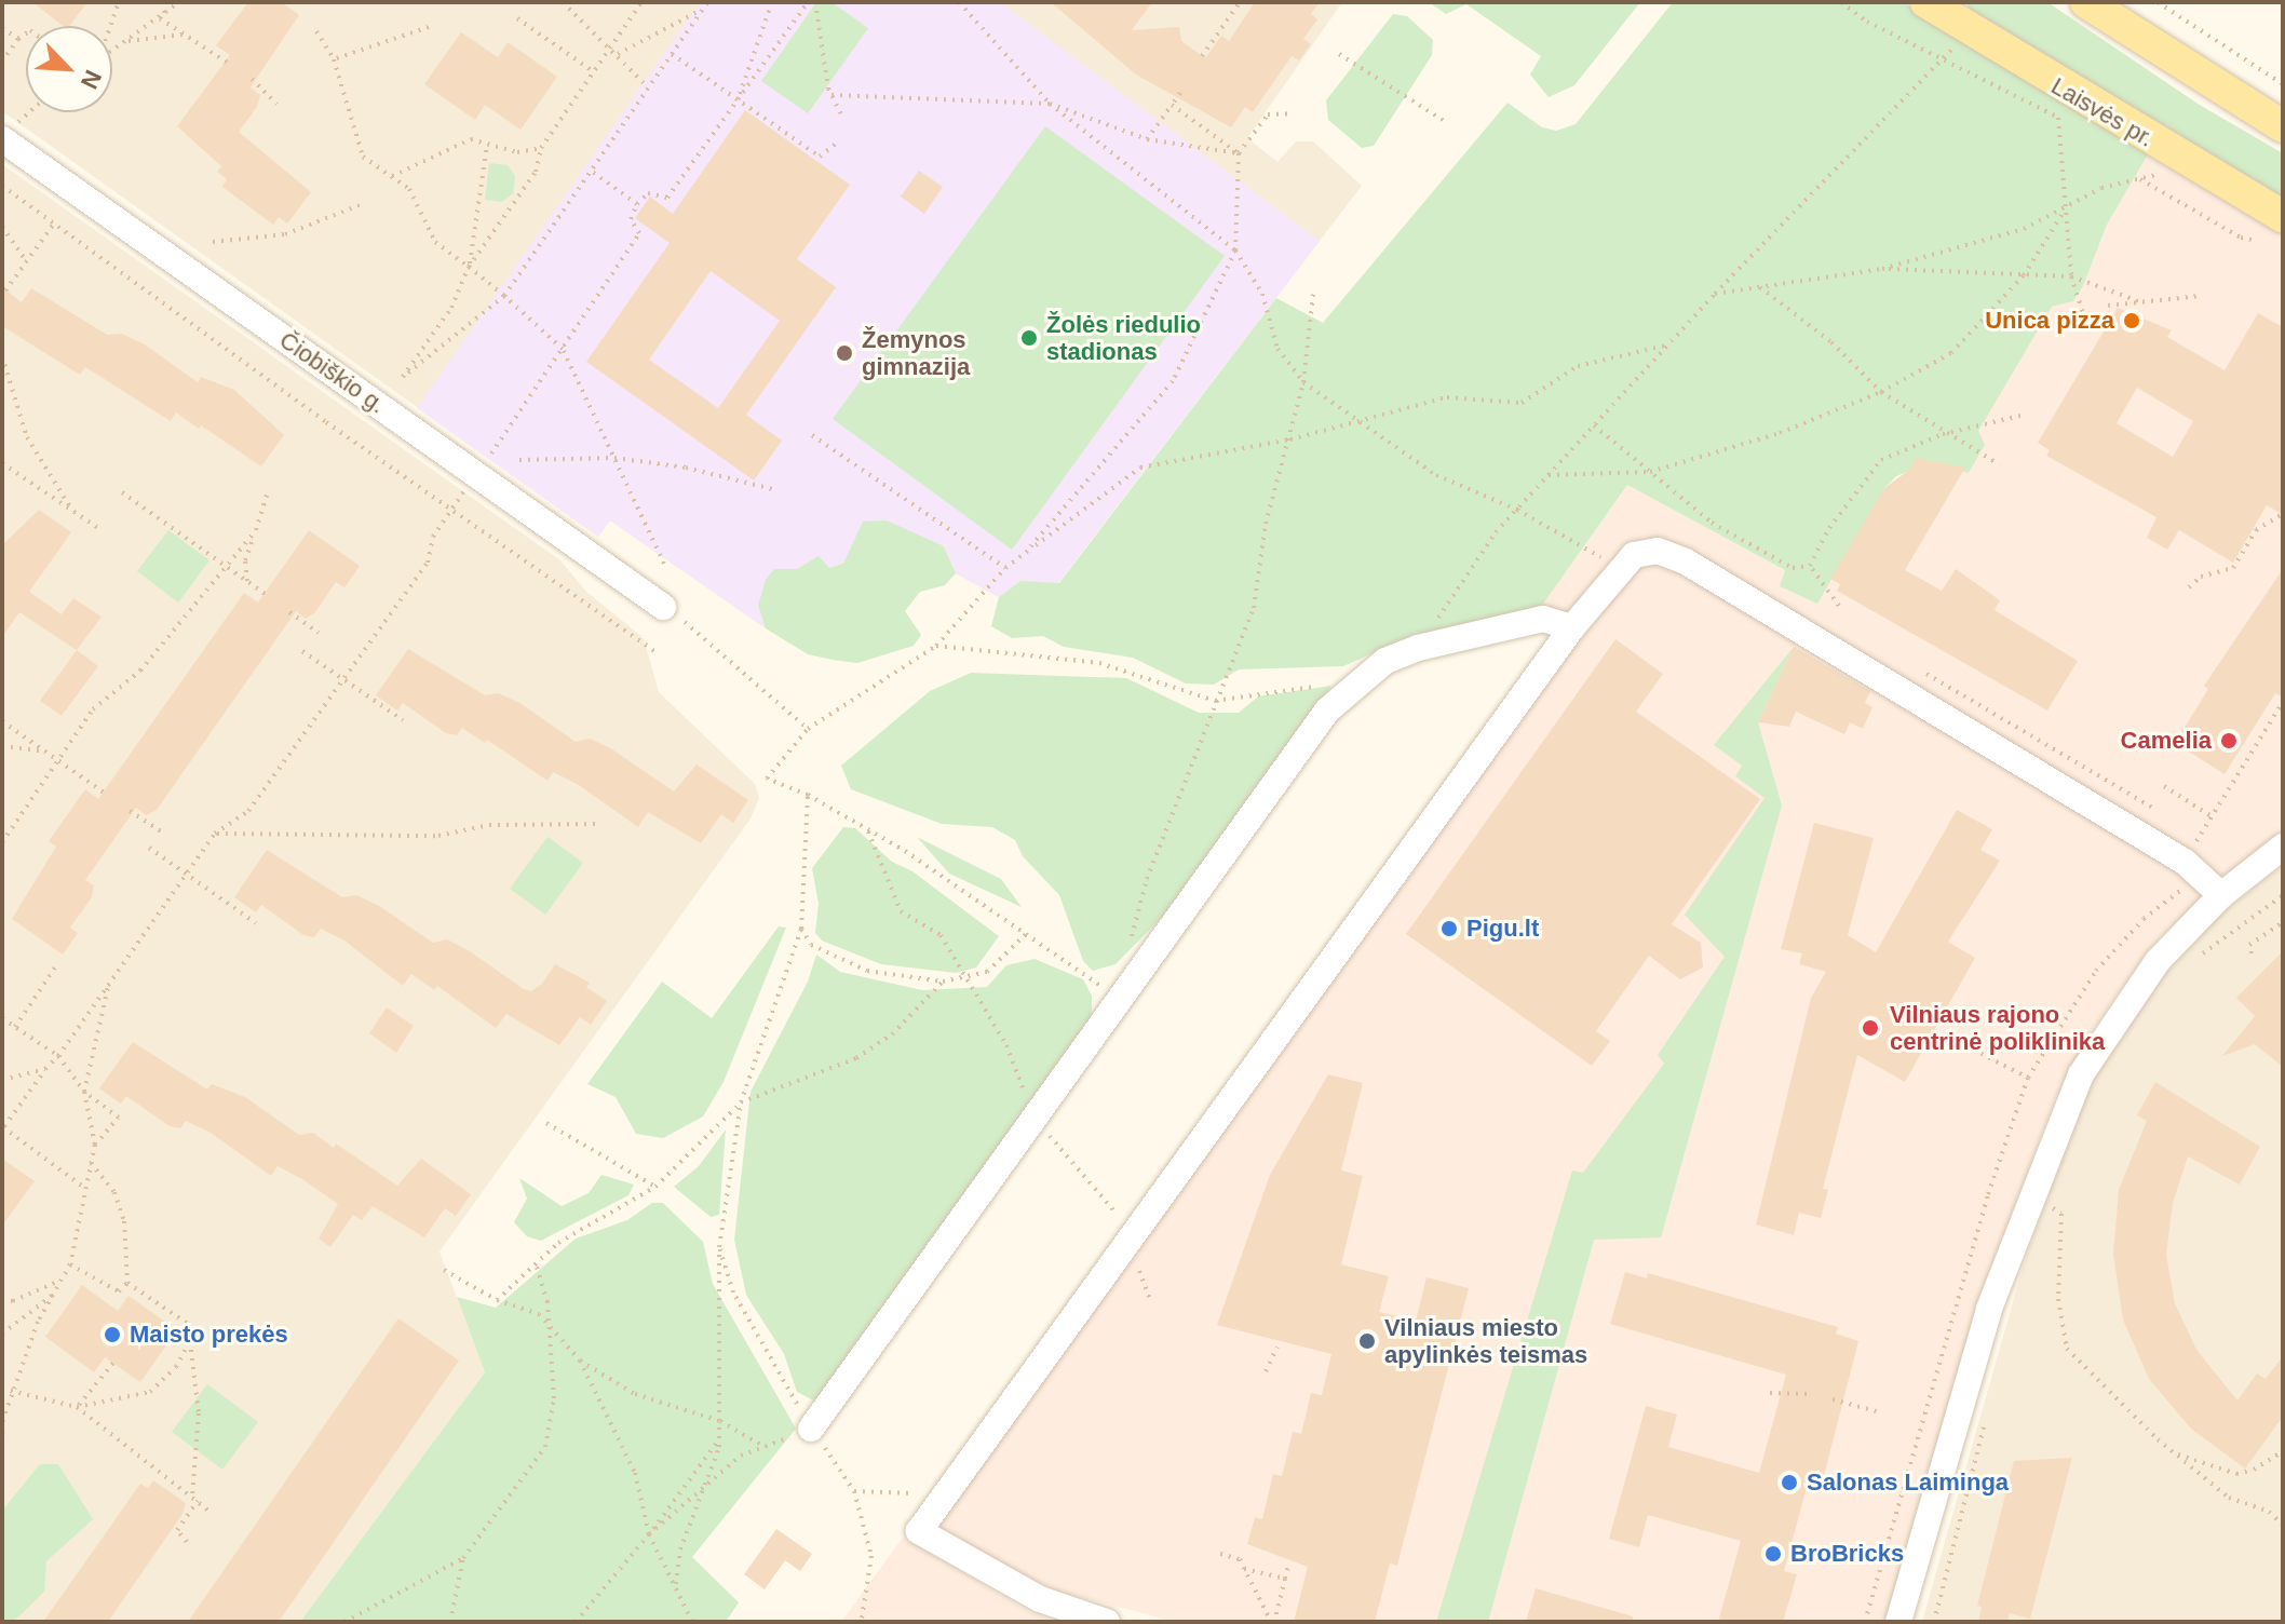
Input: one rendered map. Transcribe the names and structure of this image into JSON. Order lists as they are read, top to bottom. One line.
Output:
{"streets":{"main road":["Laisvės pr."],"street":["Čiobiškio g."]},"places":["Unica pizza","Žolės riedulio stadionas","Žemynos gimnazija","Camelia","Pigu.lt","Vilniaus rajono centrinė poliklinika","Maisto prekės","Vilniaus miesto apylinkės teismas","Salonas Laiminga","BroBricks"],"north":"bottom right"}
